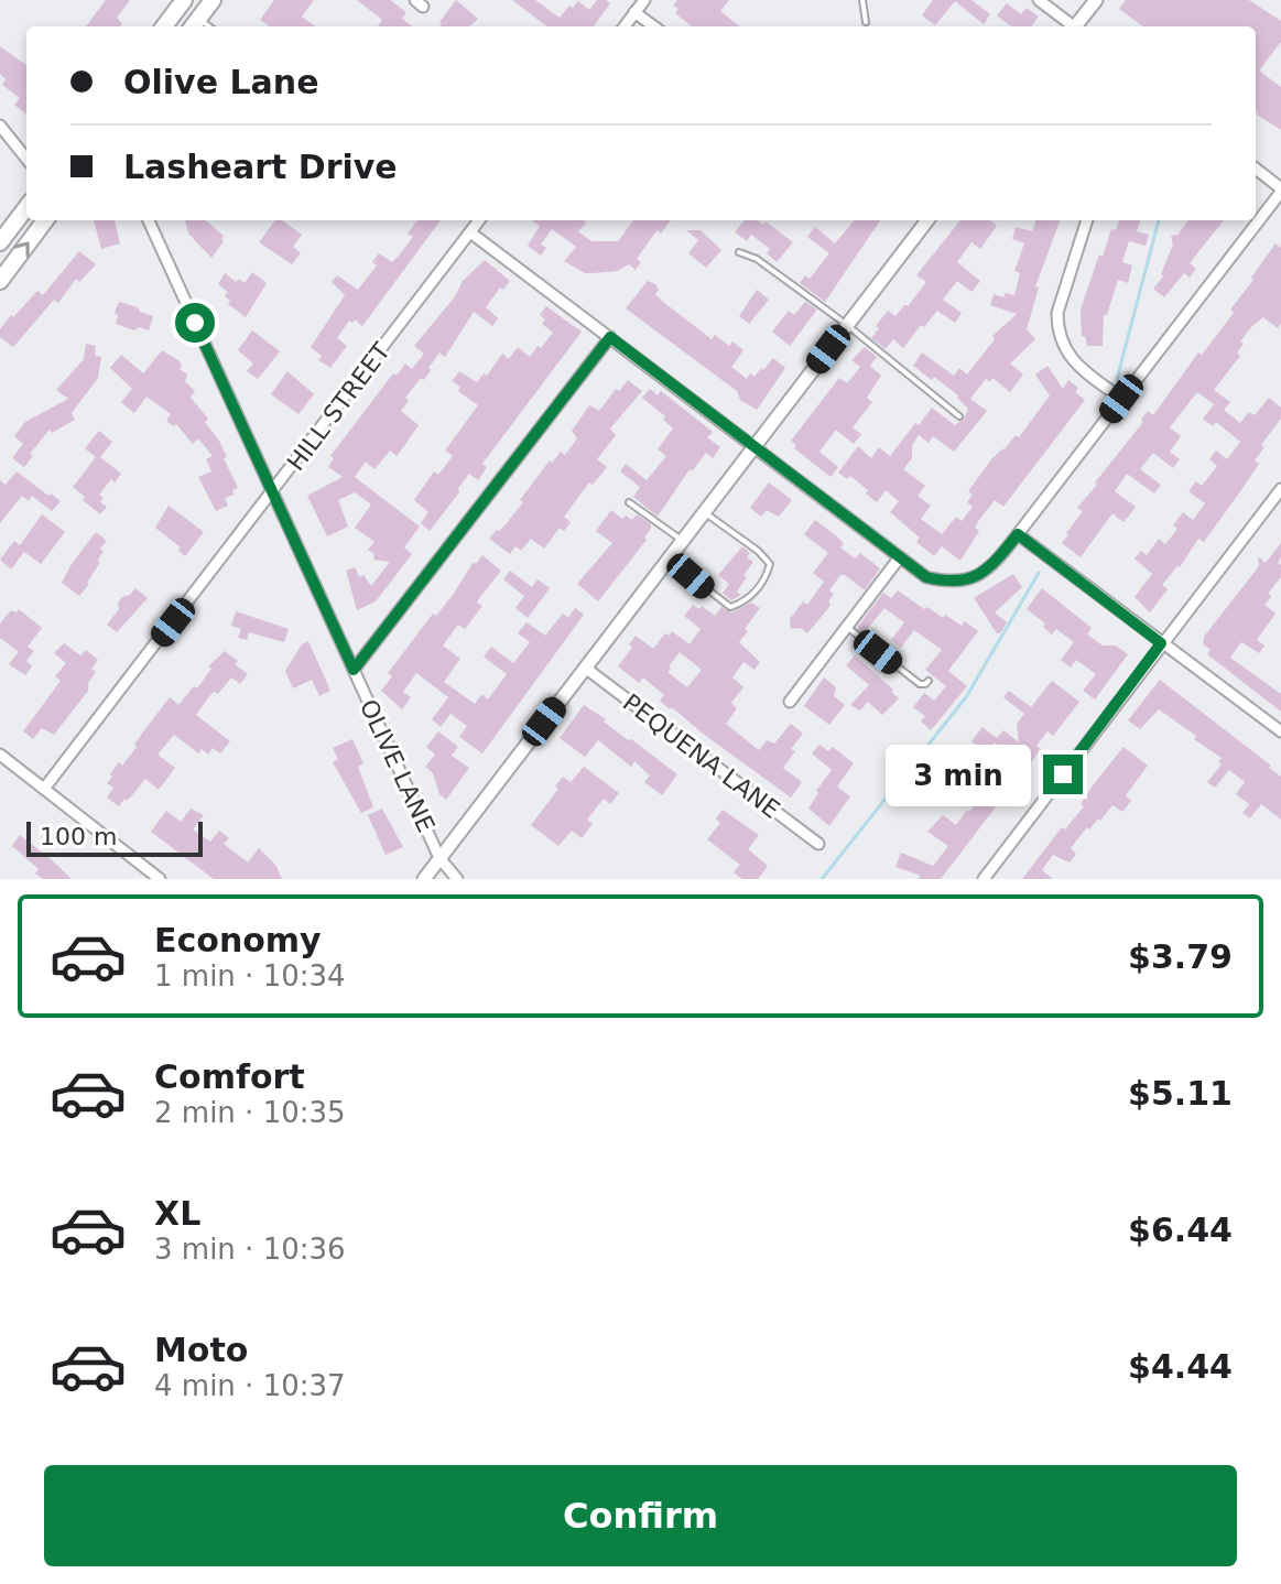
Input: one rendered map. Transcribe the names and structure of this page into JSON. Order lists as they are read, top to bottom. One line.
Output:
{"streets":{"street":["HILL STREET","PEQUENA LANE","OLIVE LANE"]},"crossings":[["HILL STREET","OLIVE LANE"]],"scale_bar":"100 m","page":{"banner":["Olive Lane","Lasheart Drive"],"bubble":"3 min","scale":"100 m","list":[{"name":"Economy","note":"1 min · 10:34","value":"$3.79"},{"name":"Comfort","note":"2 min · 10:35","value":"$5.11"},{"name":"XL","note":"3 min · 10:36","value":"$6.44"},{"name":"Moto","note":"4 min · 10:37","value":"$4.44"}],"buttons":"Confirm"}}
